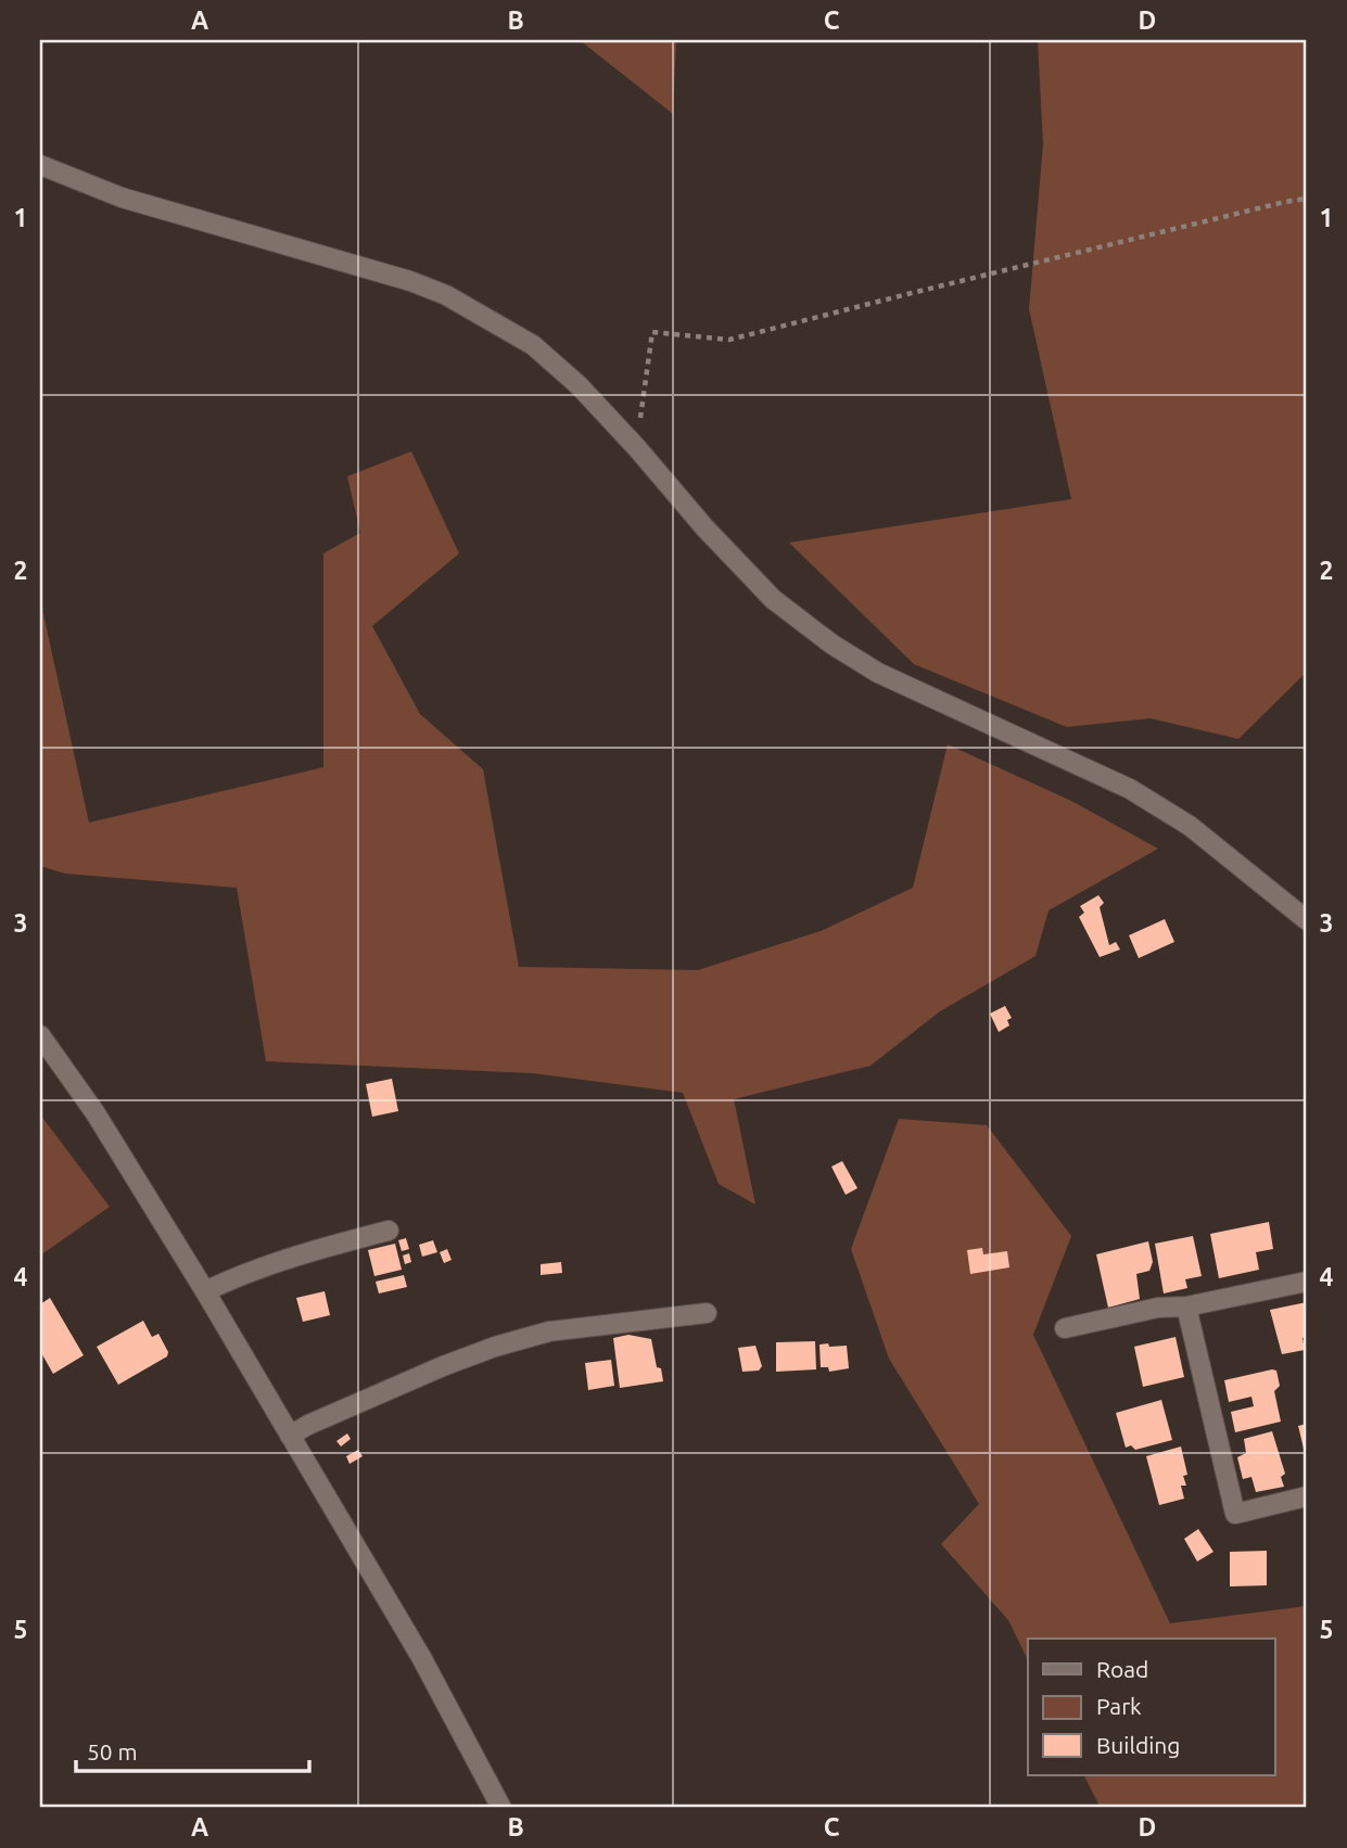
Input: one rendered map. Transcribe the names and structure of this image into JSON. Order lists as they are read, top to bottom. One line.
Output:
{"legend":["Road","Park","Building"],"scale_bar":"50 m","grid":{"columns":["A","B","C","D"],"rows":["1","2","3","4","5"]}}
